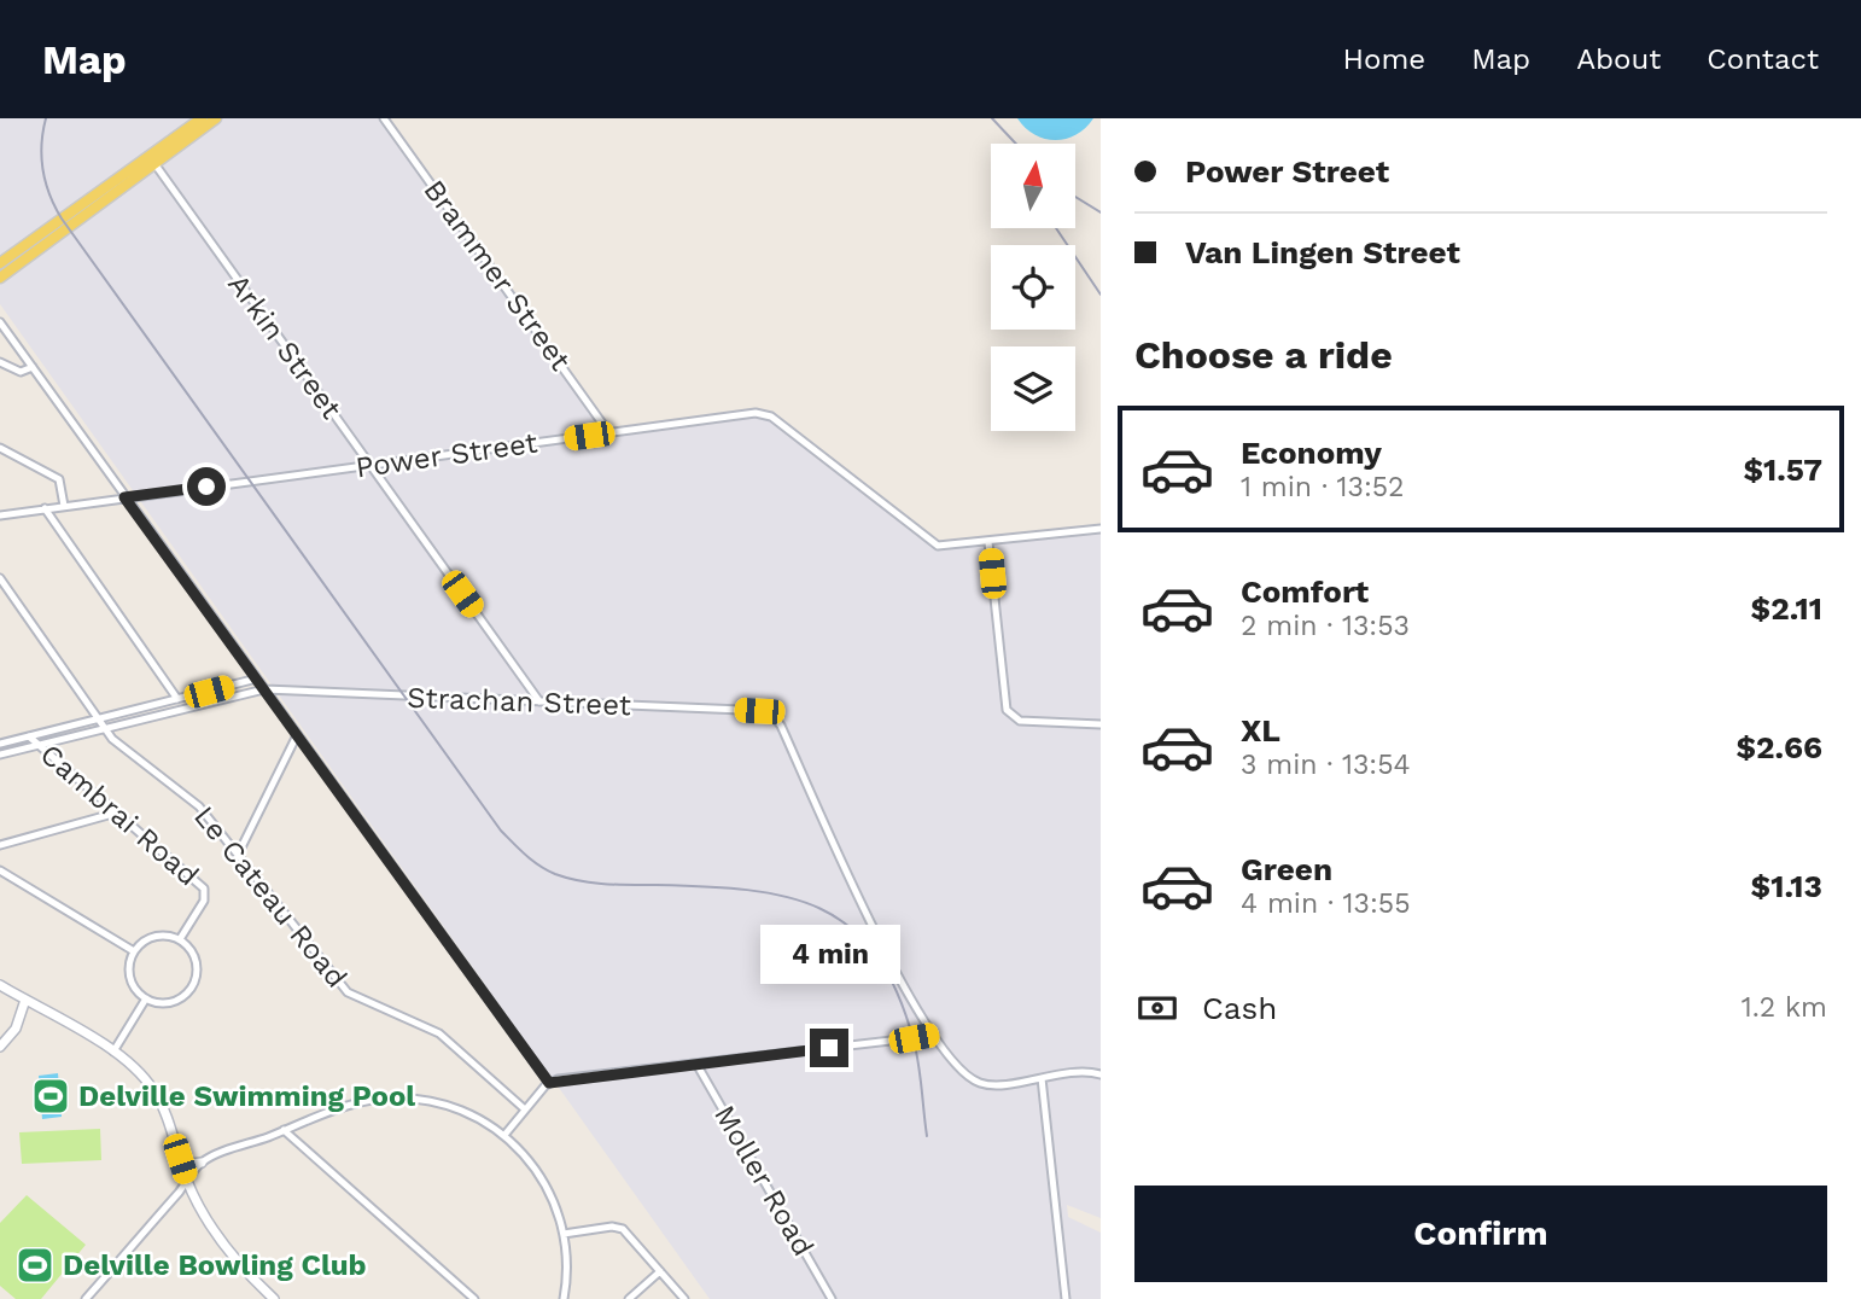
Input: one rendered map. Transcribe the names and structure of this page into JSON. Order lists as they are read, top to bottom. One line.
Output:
{"streets":{"street":["Brammer Street","Arkin Street","Power Street","Strachan Street","Cambrai Road","Le Cateau Road","Moller Road"]},"crossings":[["Brammer Street","Power Street"],["Arkin Street","Power Street"],["Arkin Street","Strachan Street"],["Strachan Street","Cambrai Road"],["Strachan Street","Le Cateau Road"]],"places":{"sports":["Delville Swimming Pool","Delville Bowling Club"]},"north":"top","page":{"header":"Map","nav":["Home","Map","About","Contact"],"banner":["Power Street","Van Lingen Street"],"heading":"Choose a ride","list":[{"name":"Economy","note":"1 min · 13:52","value":"$1.57"},{"name":"Comfort","note":"2 min · 13:53","value":"$2.11"},{"name":"XL","note":"3 min · 13:54","value":"$2.66"},{"name":"Green","note":"4 min · 13:55","value":"$1.13"}],"bubble":"4 min","pay":["Cash","1.2 km"],"buttons":"Confirm"}}
